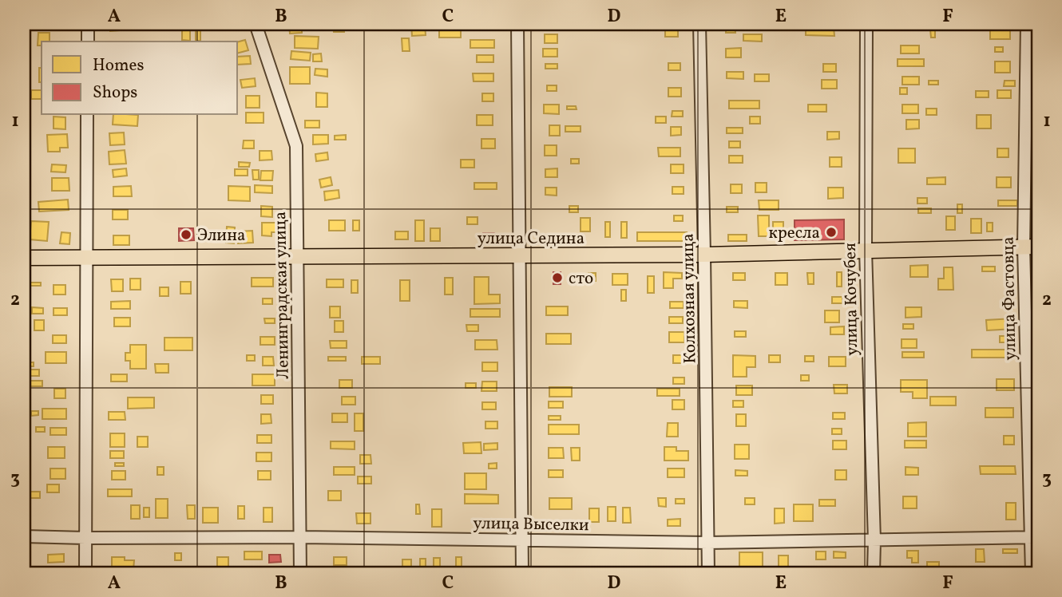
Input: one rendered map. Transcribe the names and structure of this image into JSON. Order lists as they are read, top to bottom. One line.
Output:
{"streets":{"main road":["улица Седина"],"street":["Ленинградская улица","Колхозная улица","улица Фастовца","улица Кочубея","улица Выселки"]},"crossings":[["улица Седина","Ленинградская улица"],["улица Седина","Колхозная улица"],["улица Седина","улица Фастовца"],["улица Седина","улица Кочубея"],["Ленинградская улица","улица Выселки"],["Колхозная улица","улица Выселки"],["улица Фастовца","улица Выселки"],["улица Кочубея","улица Выселки"]],"places":["кресла","Элина","сто"],"legend":["Homes","Shops"],"grid":{"columns":["A","B","C","D","E","F"],"rows":["1","2","3"]}}
